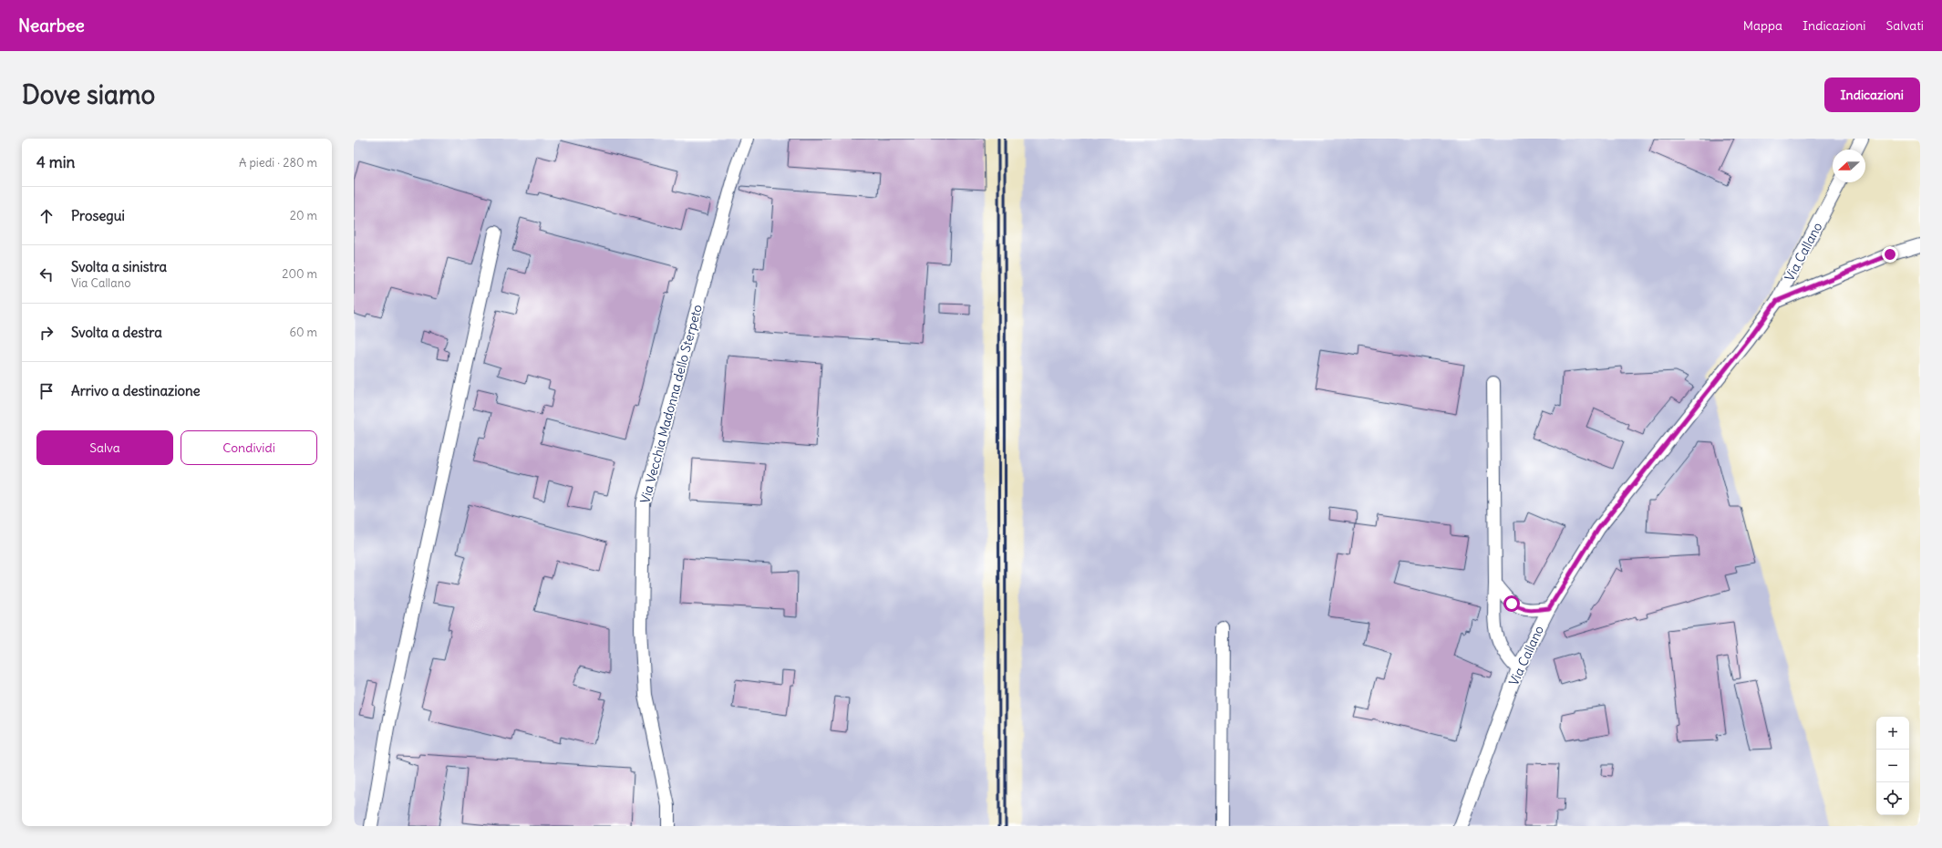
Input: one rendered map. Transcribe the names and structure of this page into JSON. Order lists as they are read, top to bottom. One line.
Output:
{"streets":{"street":["Via Callano","Via Vecchia Madonna dello Sterpeto"]},"north":"left","page":{"header":"Nearbee","nav":["Mappa","Indicazioni","Salvati"],"buttons":["Indicazioni",["Salva","Condividi"]],"title":"Dove siamo","heading":["4 min","A piedi · 280 m"],"list":[["Prosegui","20 m"],["Svolta a sinistra","Via Callano","200 m"],["Svolta a destra","60 m"],"Arrivo a destinazione"],"map_buttons":["+","−"]}}
